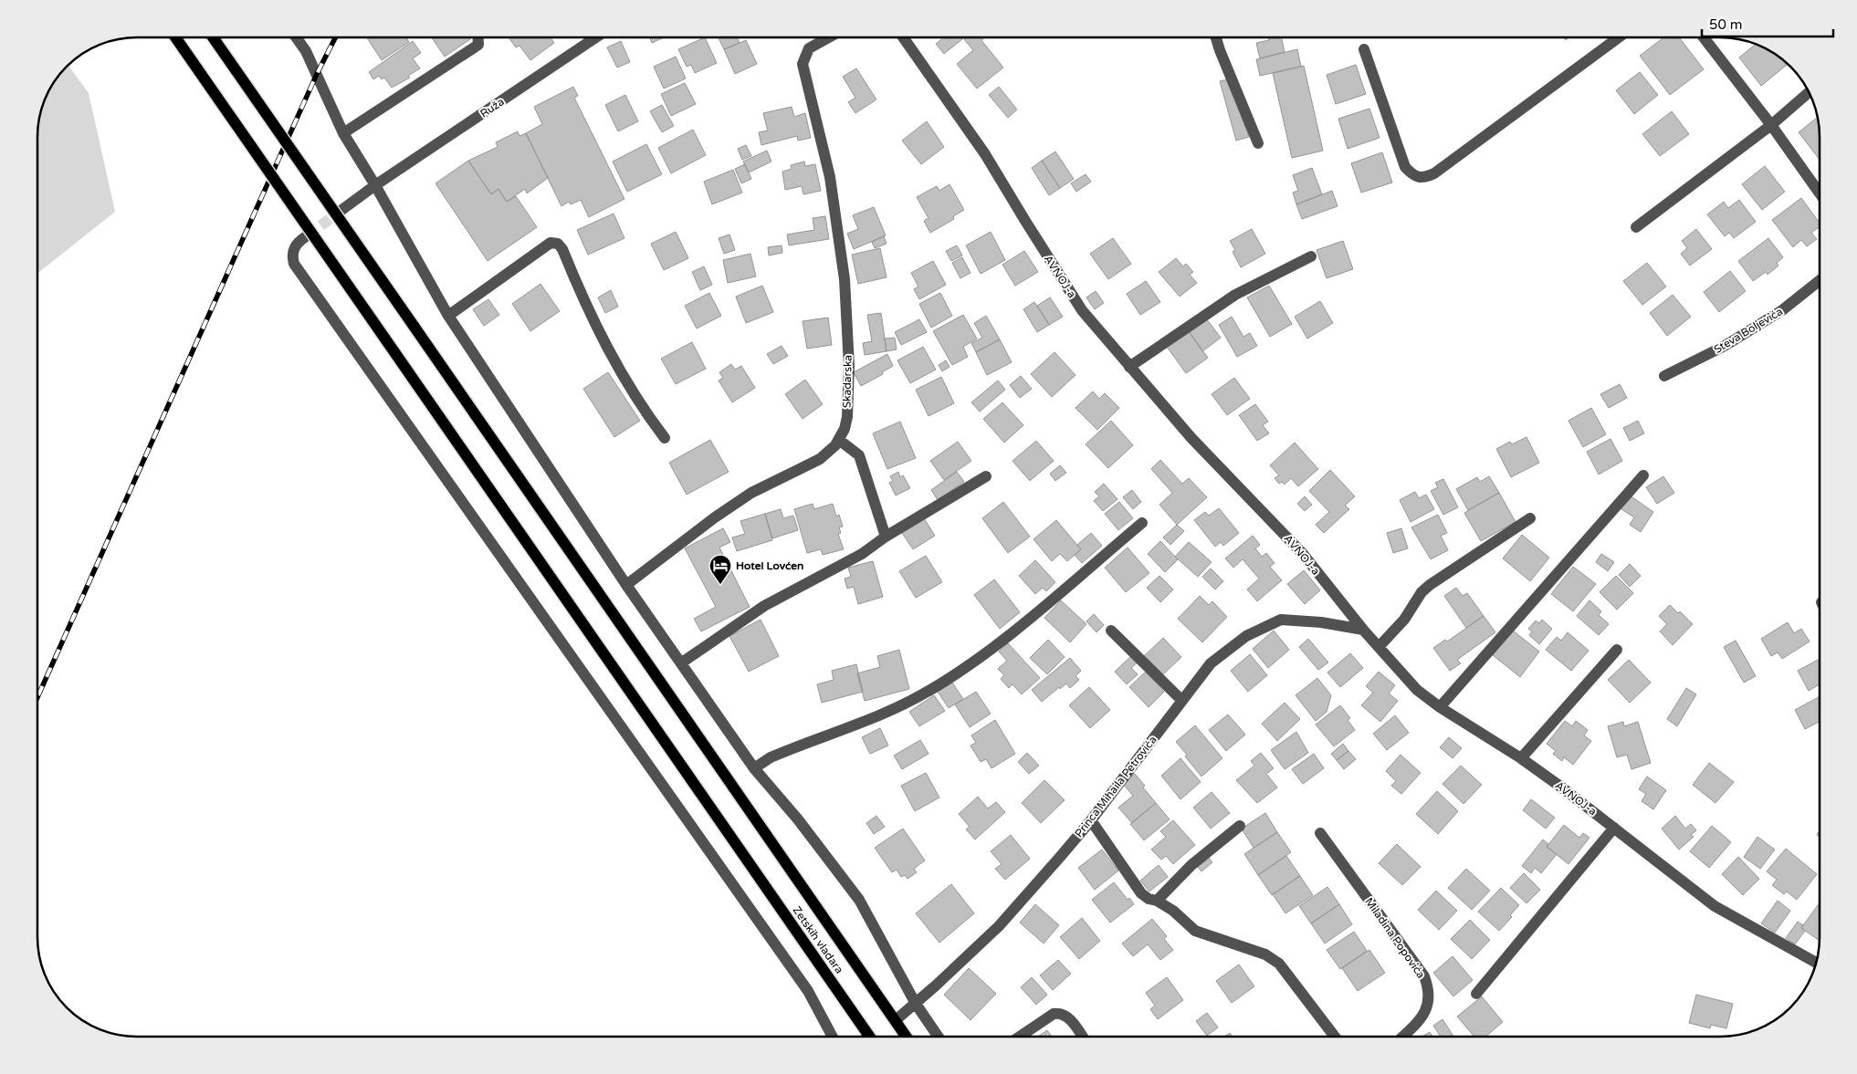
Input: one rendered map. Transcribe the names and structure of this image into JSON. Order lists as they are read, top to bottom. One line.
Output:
{"streets":{"main road":["Zetskih vladara"],"street":["Ruža","AVNOJ-a","Steva Boljevića","Skadarska","Princa Mihaila Petrovića","Miladina Popovića"]},"crossings":[["AVNOJ-a","Princa Mihaila Petrovića"]],"places":{"hotel":["Hotel Lovćen"]},"scale_bar":"50 m"}
